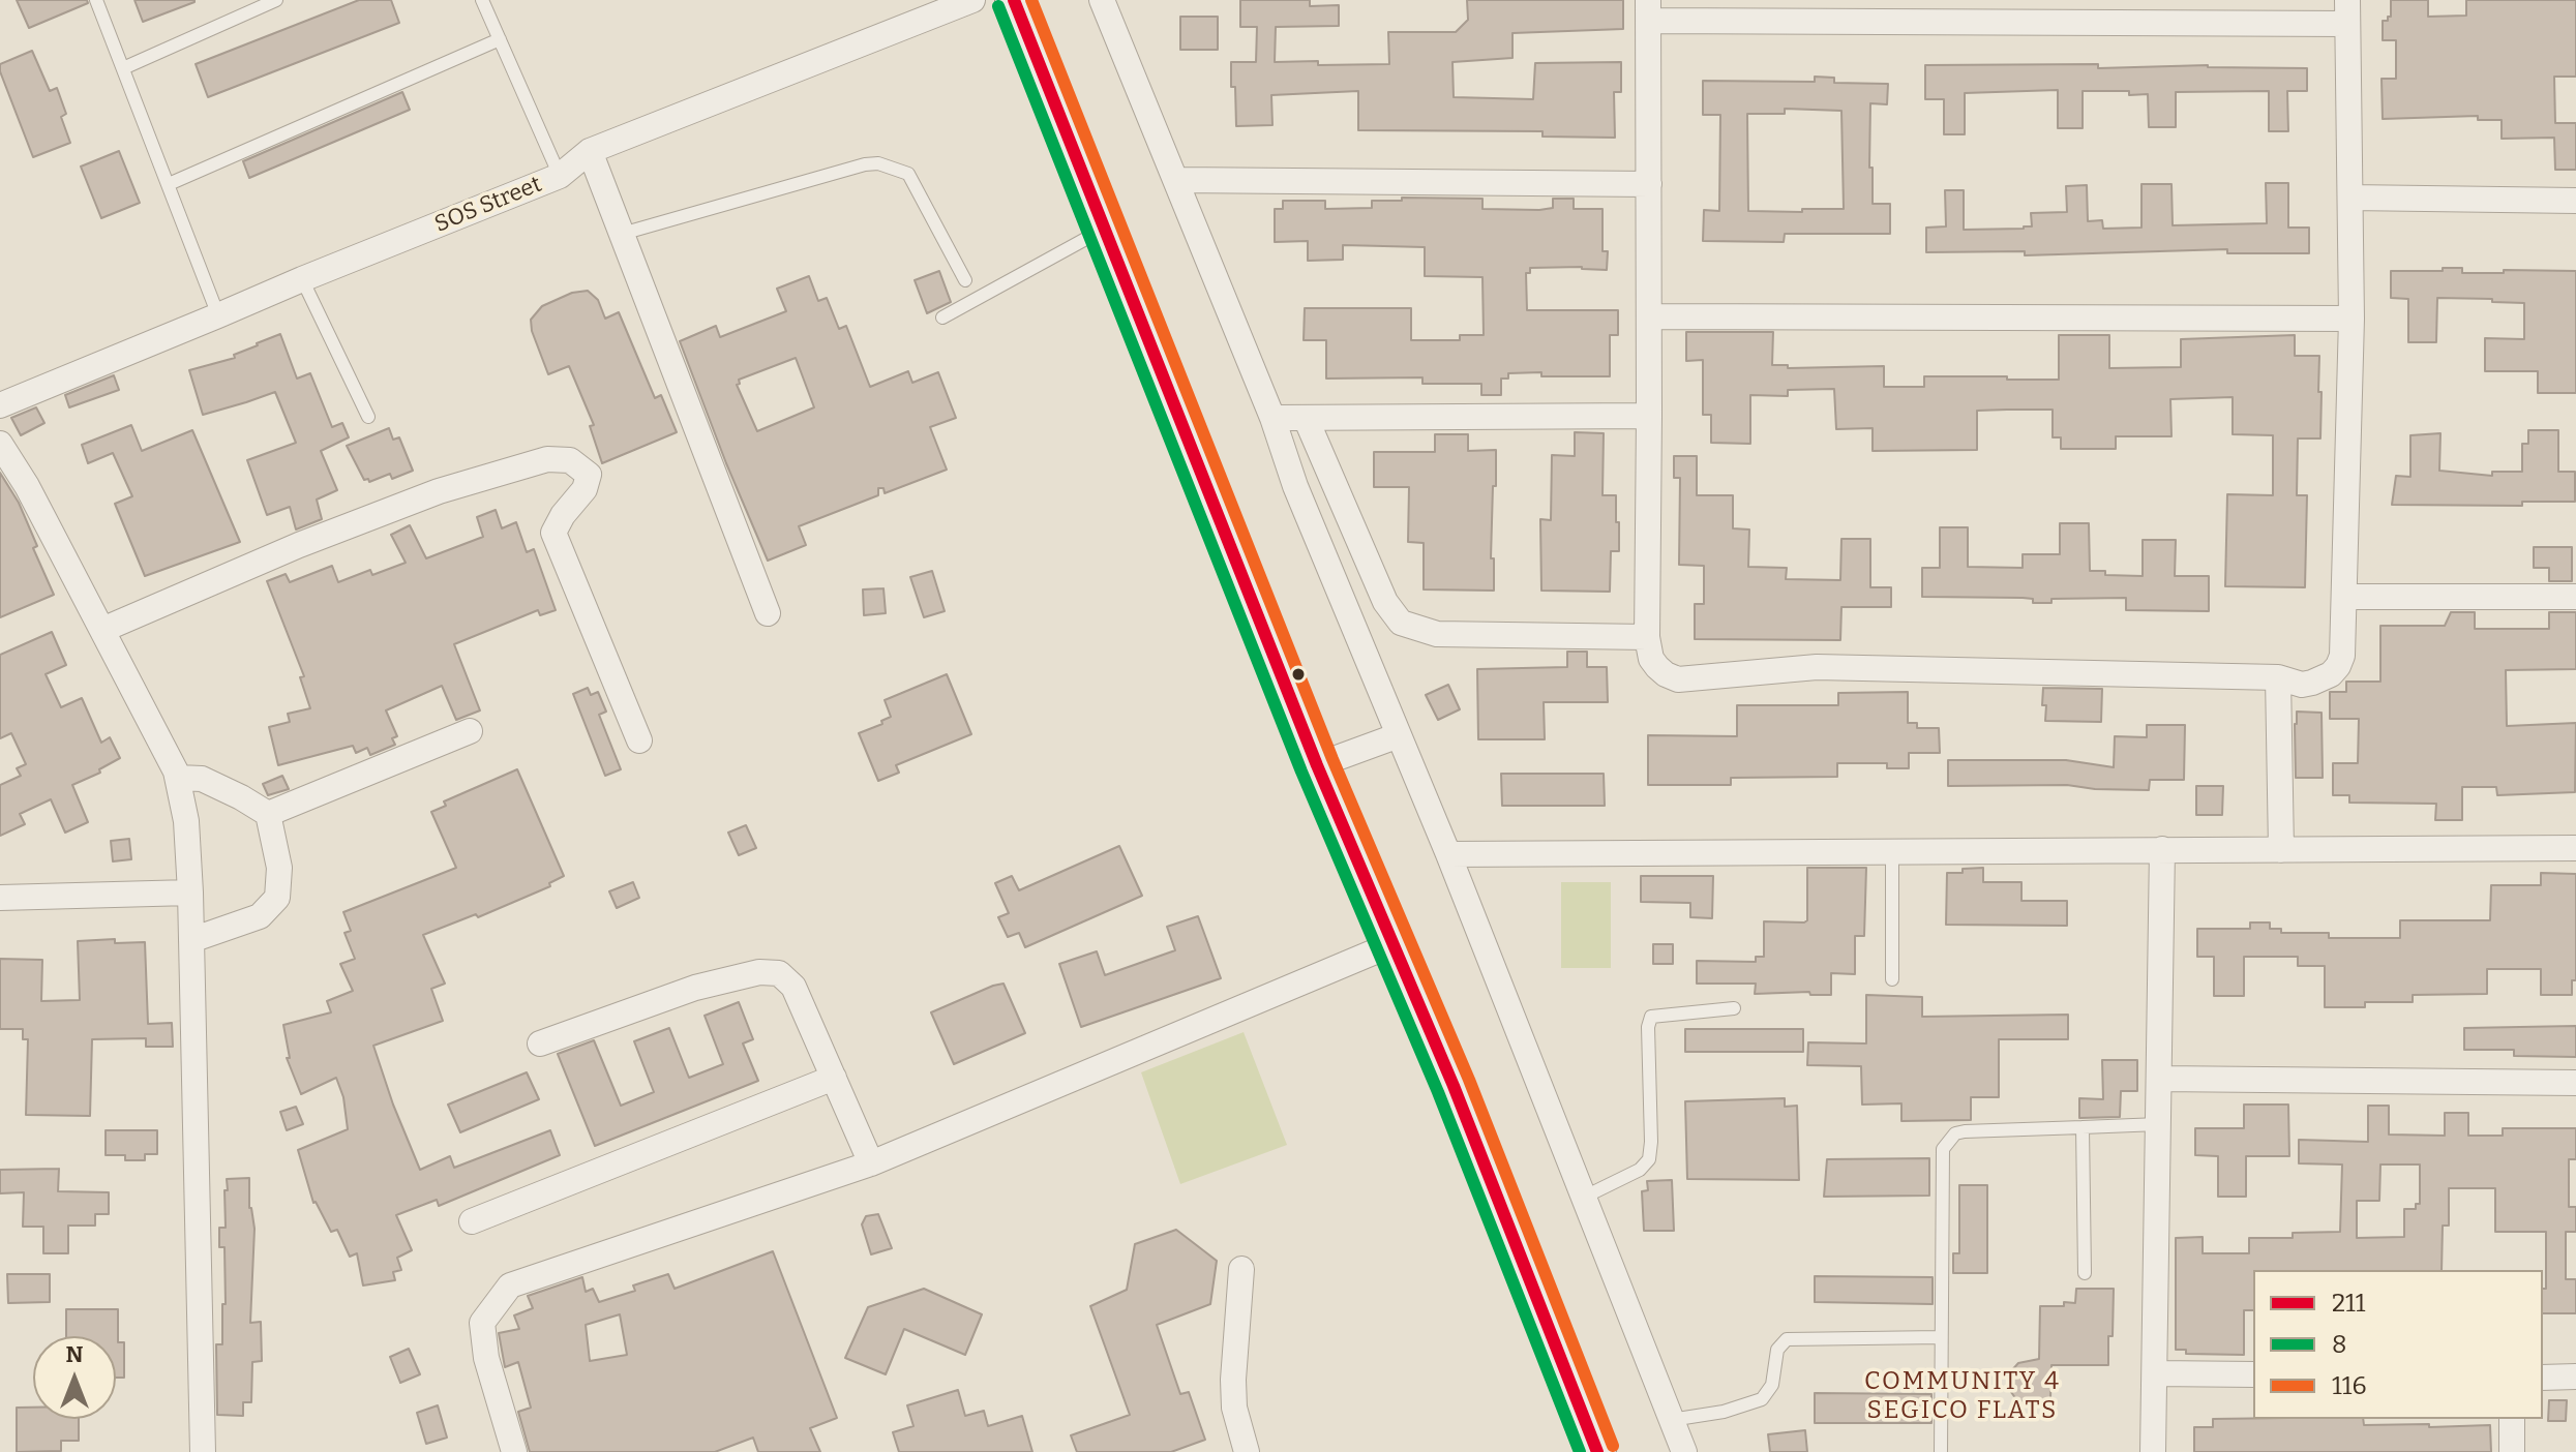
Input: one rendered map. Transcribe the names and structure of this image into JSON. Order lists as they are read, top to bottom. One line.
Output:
{"streets":{"street":["SOS Street"]},"districts":["COMMUNITY 4 SEGICO FLATS"],"lines":["transit line 211","transit line 116","transit line 8"],"legend":["211","8","116"],"north":"top"}
